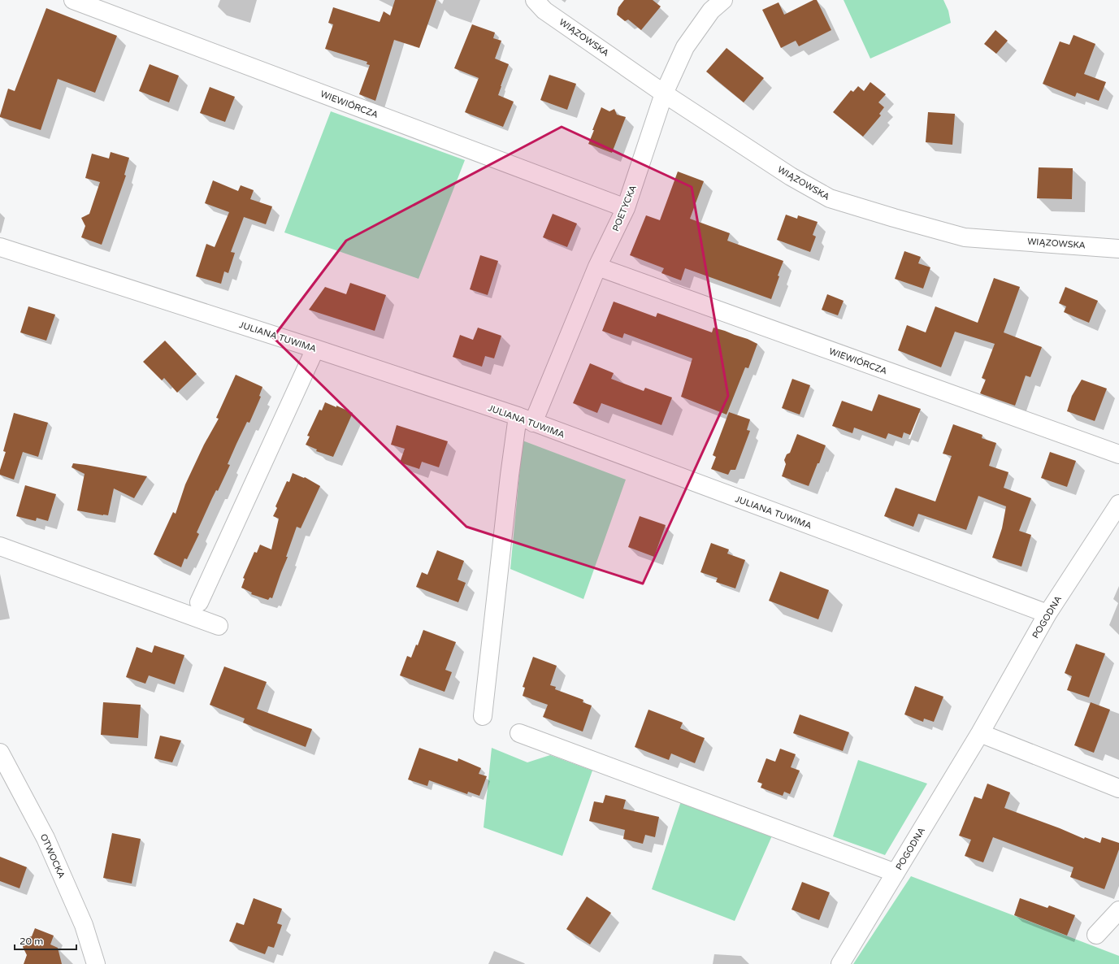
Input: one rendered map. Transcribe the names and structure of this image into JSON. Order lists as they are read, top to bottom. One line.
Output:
{"streets":{"street":["WIĄZOWSKA","WIEWIÓRCZA","POETYCKA","JULIANA TUWIMA","POGODNA","OTWOCKA"]},"crossings":[["WIĄZOWSKA","POETYCKA"],["WIEWIÓRCZA","POETYCKA"],["POETYCKA","JULIANA TUWIMA"],["JULIANA TUWIMA","POGODNA"]],"scale_bar":"20 m"}
